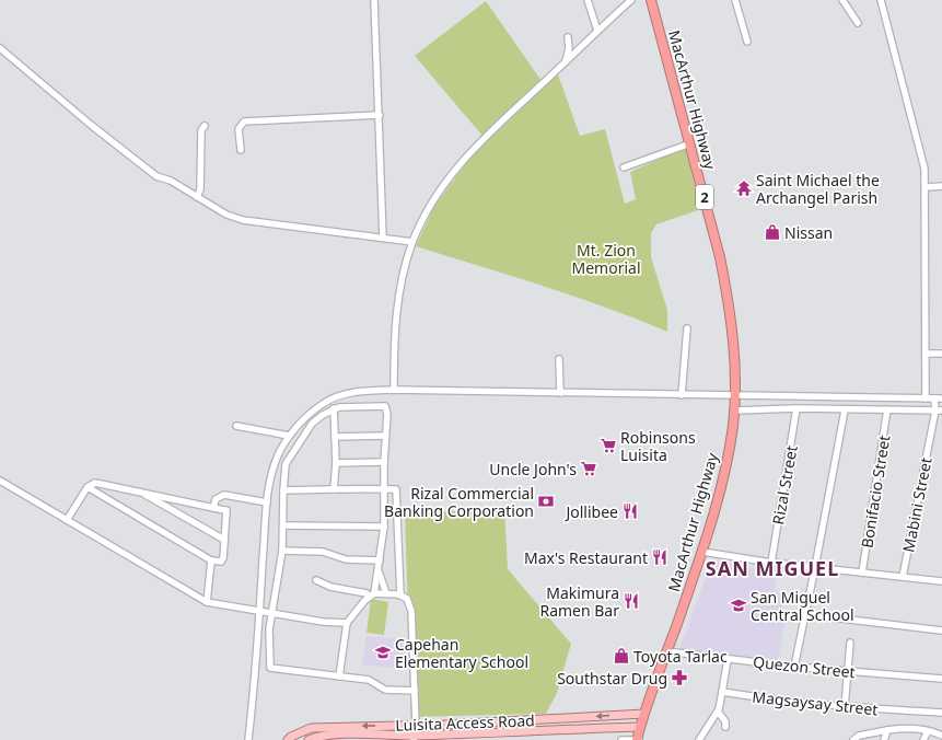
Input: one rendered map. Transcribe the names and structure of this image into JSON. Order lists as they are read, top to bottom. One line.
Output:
{"streets":{"highway":["MacArthur Highway","2"],"main road":["Luisita Access Road"],"street":["Rizal Street","Bonifacio Street","Mabini Street","Quezon Street","Magsaysay Street"]},"crossings":[["MacArthur Highway","Quezon Street"],["MacArthur Highway","Luisita Access Road"]],"districts":["SAN MIGUEL"],"parks":["Mt. Zion Memorial"],"places":{"temple":["Saint Michael the Archangel Parish"],"shop":["Nissan","Toyota Tarlac"],"supermarket":["Robinsons Luisita","Uncle John's"],"bank":["Rizal Commercial Banking Corporation"],"restaurant":["Jollibee","Max's Restaurant","Makimura Ramen Bar"],"school or university":["San Miguel Central School","Capehan Elementary School"],"pharmacy":["Southstar Drug"]}}
